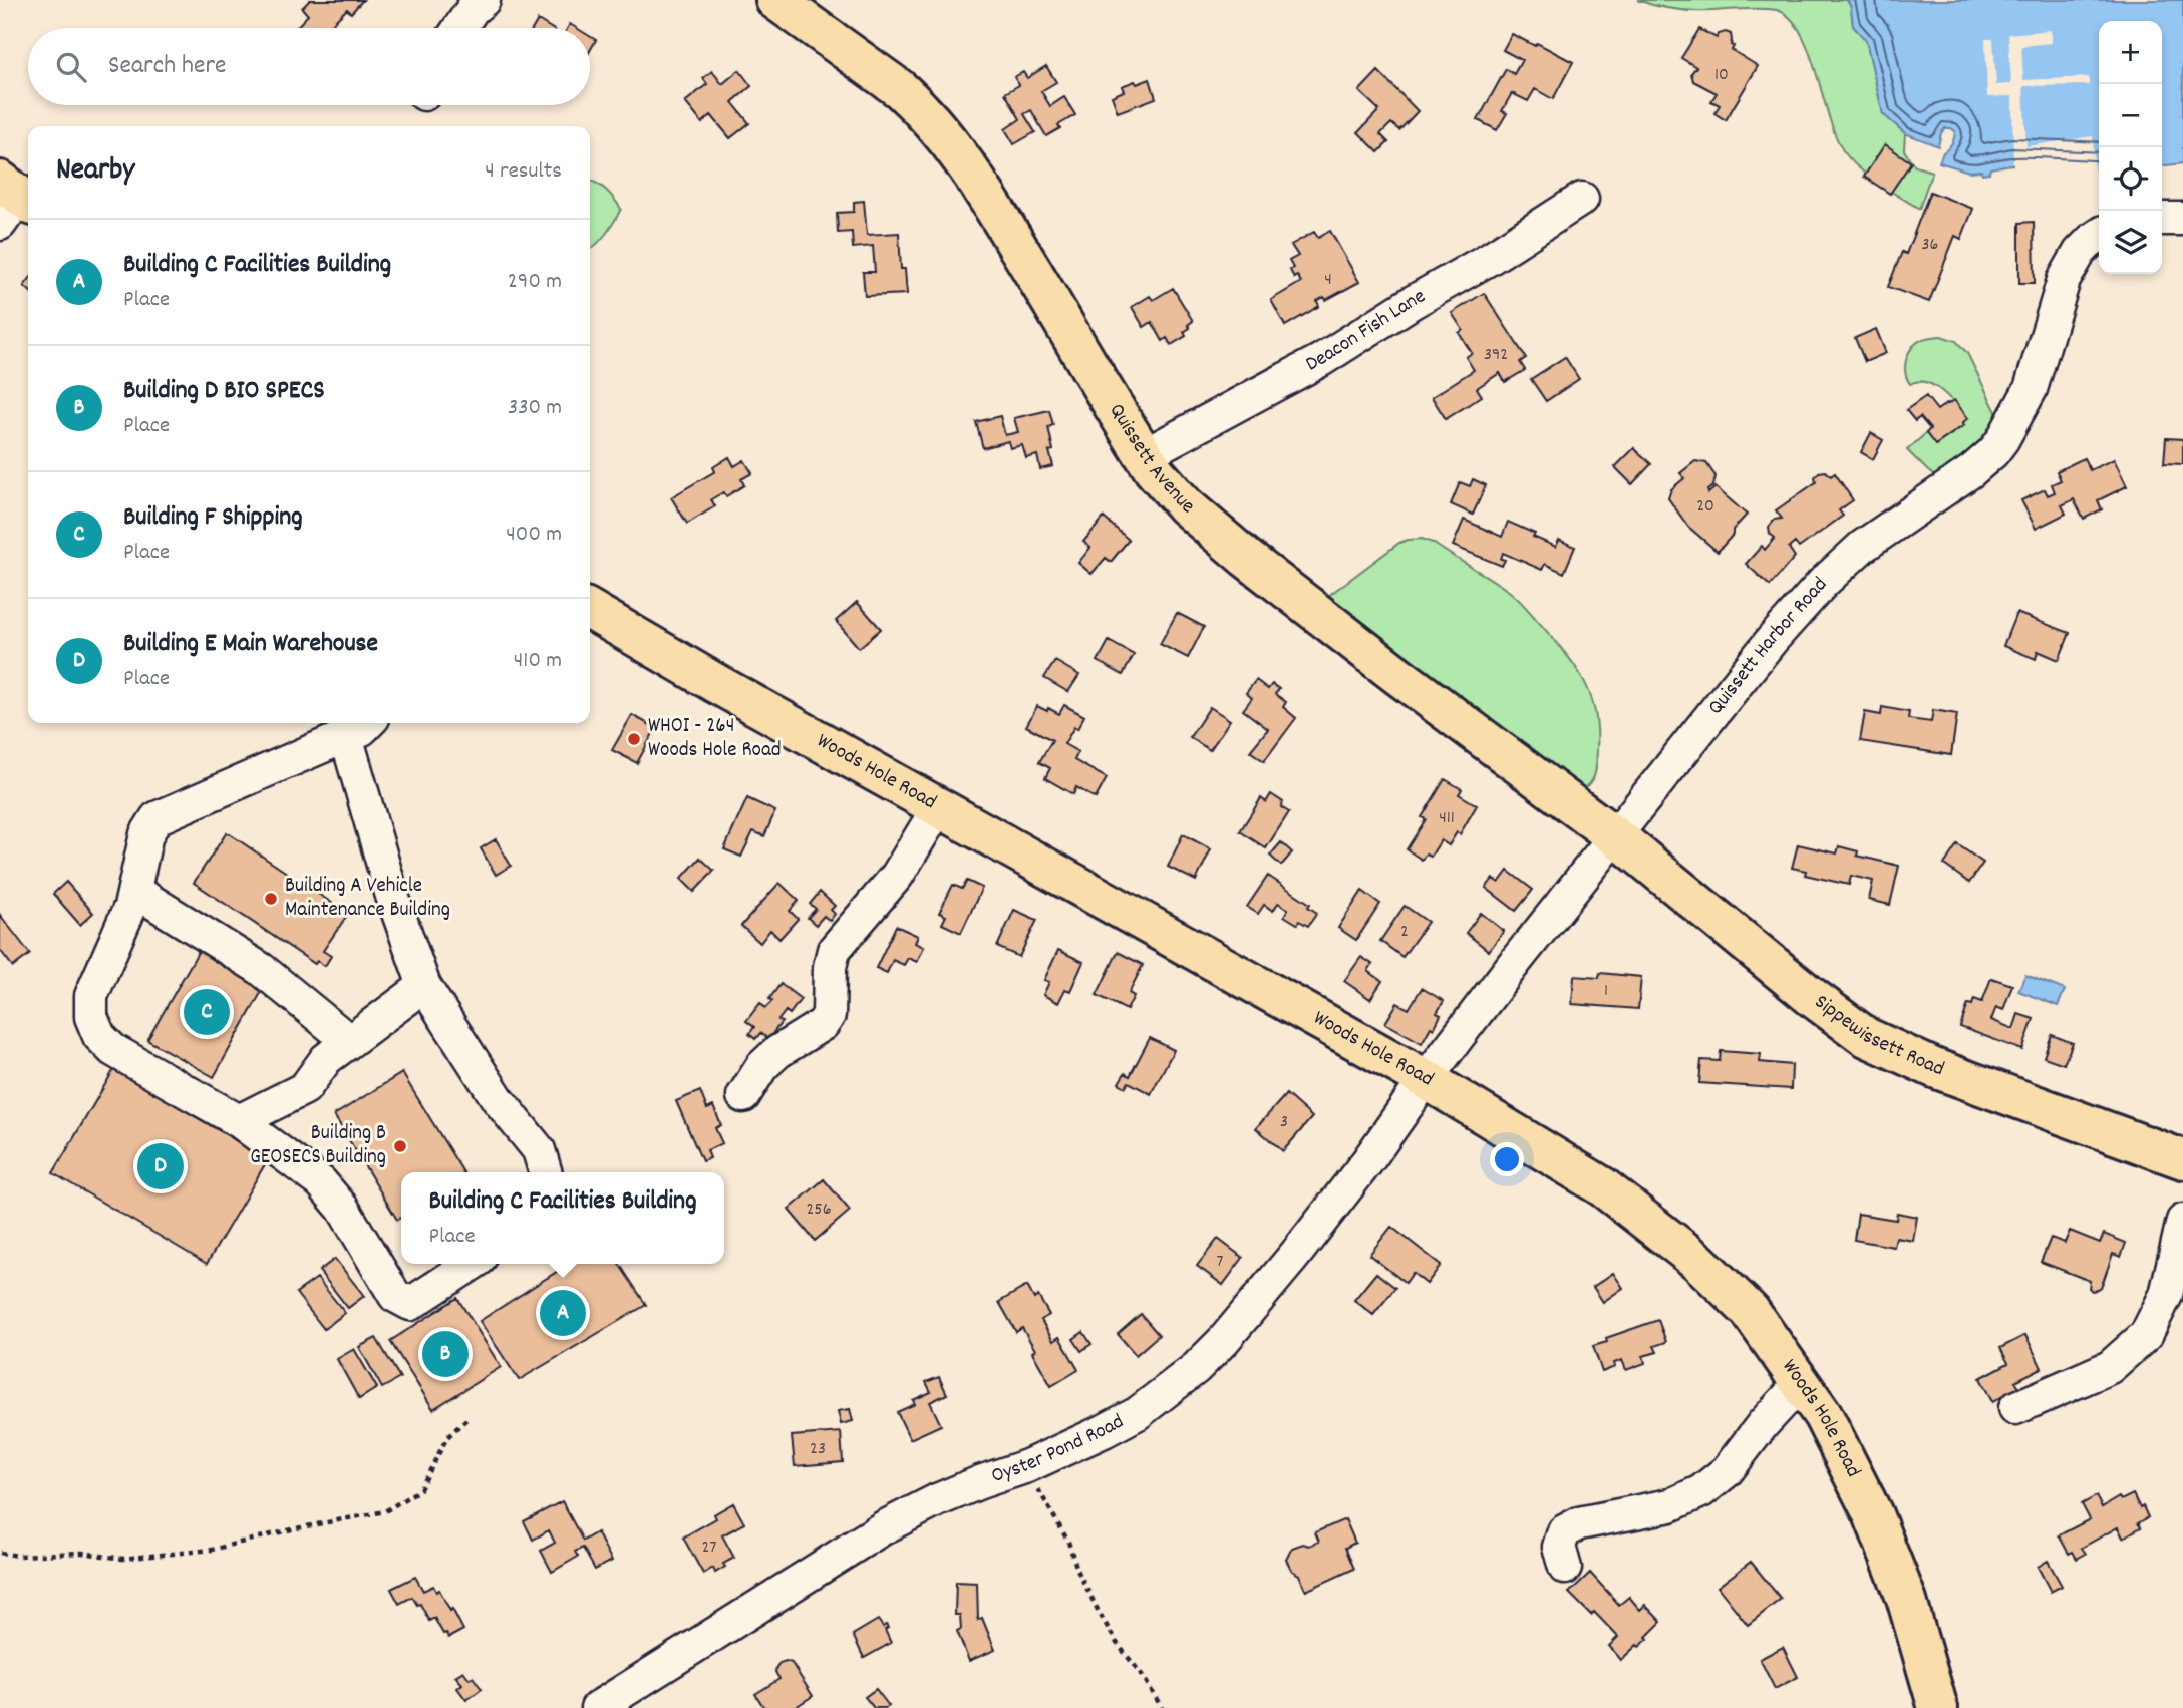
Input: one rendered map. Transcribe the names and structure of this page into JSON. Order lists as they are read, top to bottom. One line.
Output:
{"streets":{"main road":["Quissett Avenue","Woods Hole Road","Sippewissett Road"],"street":["Deacon Fish Lane","Quissett Harbor Road","Oyster Pond Road"]},"crossings":[["Deacon Fish Lane","Quissett Avenue"],["Quissett Avenue","Quissett Harbor Road"],["Quissett Avenue","Sippewissett Road"],["Quissett Harbor Road","Woods Hole Road"],["Quissett Harbor Road","Sippewissett Road"],["Quissett Harbor Road","Oyster Pond Road"],["Woods Hole Road","Oyster Pond Road"]],"places":["WHOI - 264 Woods Hole Road","Building A Vehicle Maintenance Building","Building B GEOSECS Building"],"house_numbers":["10","36","4","392","20","411","2","1","3","256","7","23","27"],"page":{"map_buttons":["+","−"],"search":"Search here","heading":["Nearby","4 results"],"list":[{"mark":"A","name":"Building C Facilities Building","note":"Place","value":"290 m"},{"mark":"B","name":"Building D BIO SPECS","note":"Place","value":"330 m"},{"mark":"C","name":"Building F Shipping","note":"Place","value":"400 m"},{"mark":"D","name":"Building E Main Warehouse","note":"Place","value":"410 m"}],"pins":["C","D","A","B"],"popup":["Building C Facilities Building","Place"]}}
